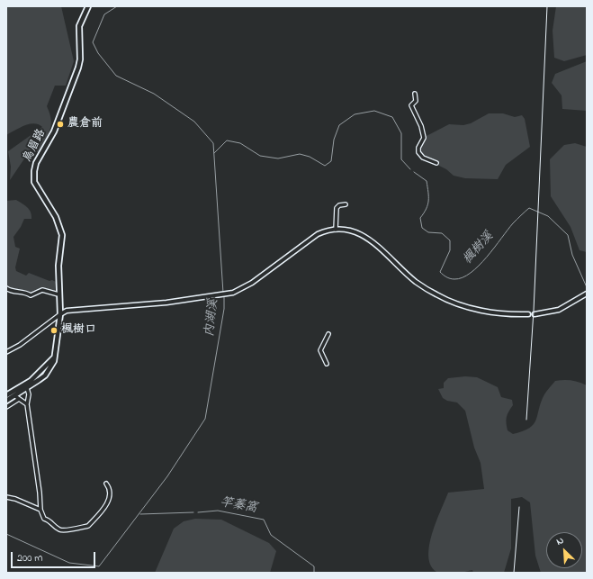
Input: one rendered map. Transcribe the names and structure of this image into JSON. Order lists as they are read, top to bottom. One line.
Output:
{"streets":{"main road":["烏眉路"]},"water":["楓樹溪","內湖溪","竿蓁窩"],"places":["農倉前","楓樹口"],"scale_bar":"200 m","north":"top left"}
